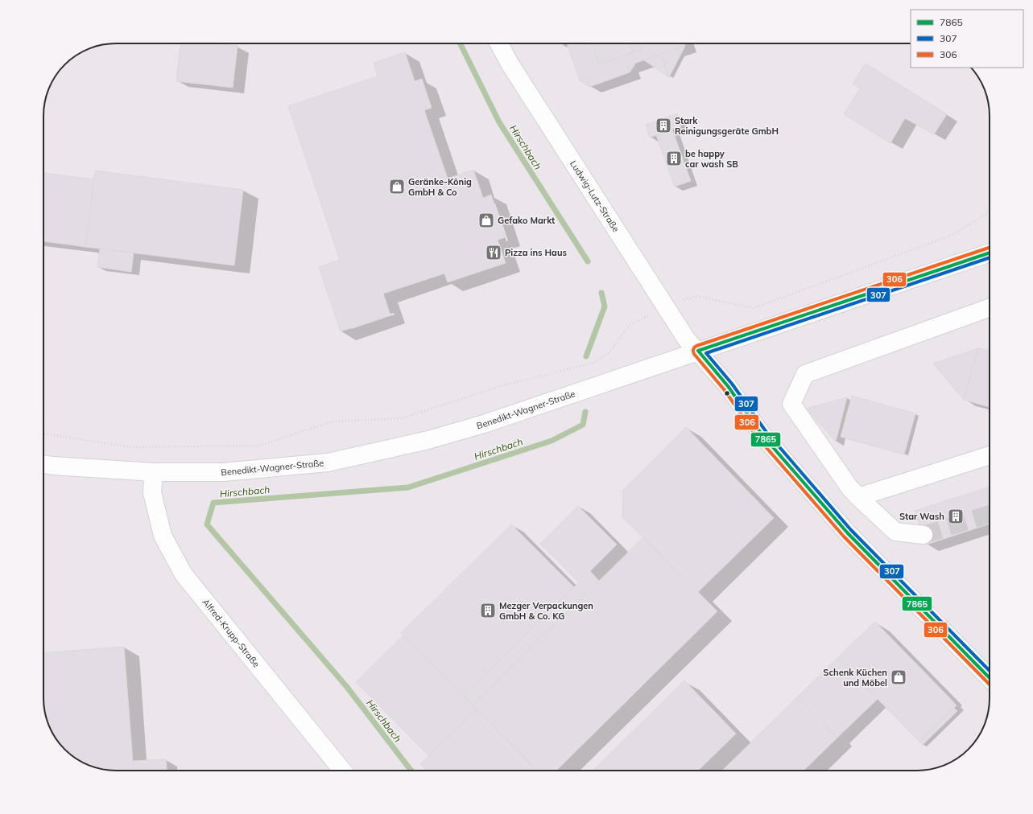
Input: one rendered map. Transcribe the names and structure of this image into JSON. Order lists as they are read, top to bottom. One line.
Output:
{"streets":{"street":["Ludwig-Lutz-Straße","Benedikt-Wagner-Straße","Alfred-Krupp-Straße"]},"crossings":[["Ludwig-Lutz-Straße","Benedikt-Wagner-Straße"],["Benedikt-Wagner-Straße","Alfred-Krupp-Straße"]],"water":["Hirschbach"],"places":{"building":["Stark Reinigungsgeräte GmbH","be happy car wash SB","Star Wash","Mezger Verpackungen GmbH & Co. KG"],"shop":["Geränke-König GmbH & Co","Gefako Markt","Schenk Küchen und Möbel"],"restaurant":["Pizza ins Haus"]},"lines":["transit line 306","transit line 7865","transit line 307"],"legend":["7865","307","306"]}
